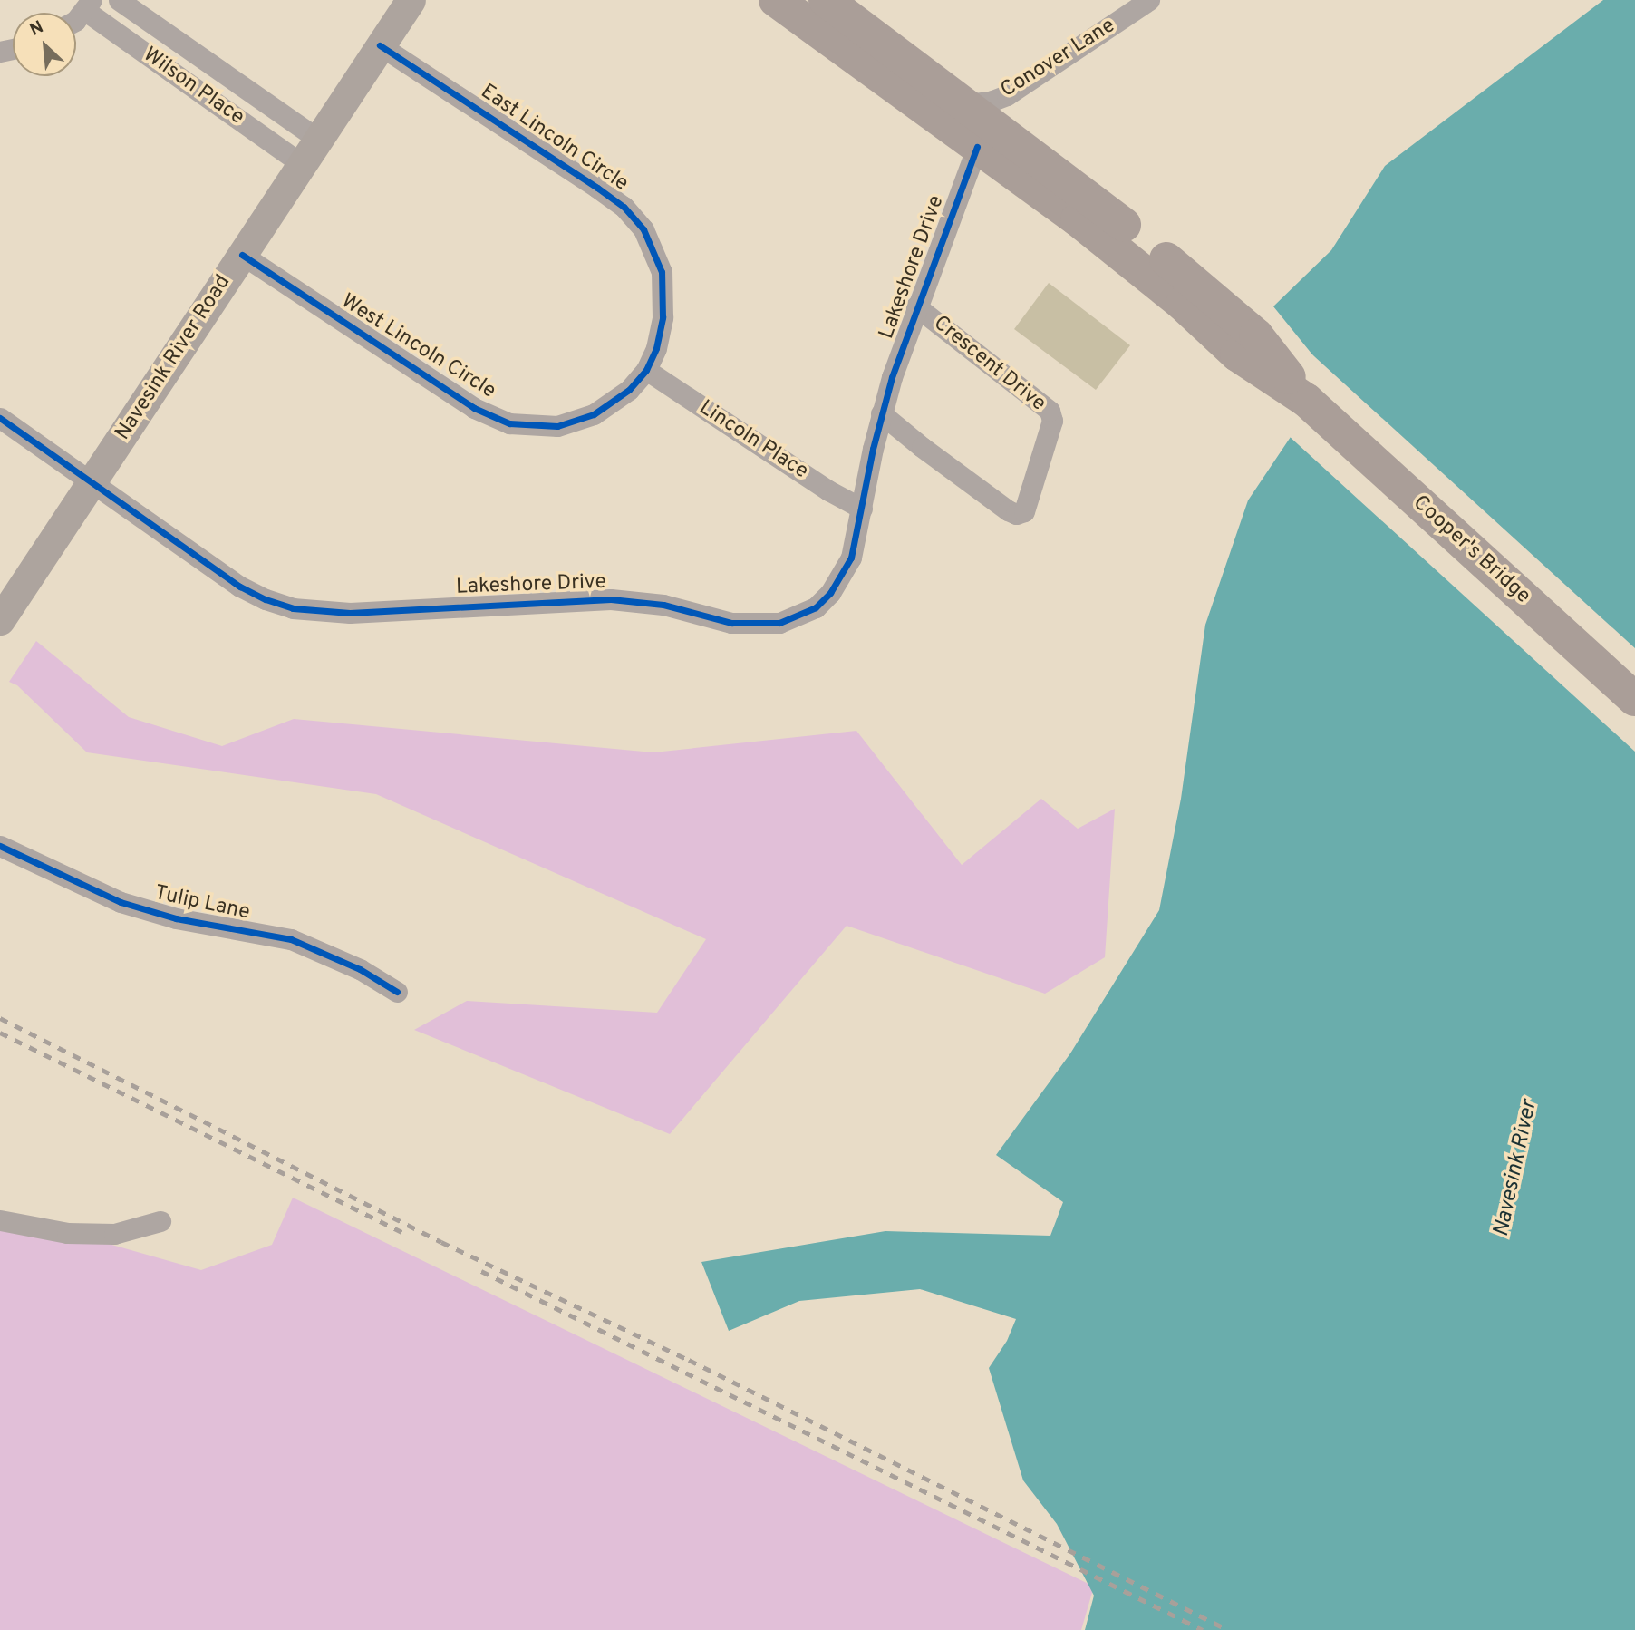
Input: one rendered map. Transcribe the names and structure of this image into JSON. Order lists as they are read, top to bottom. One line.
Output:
{"streets":{"highway":["Cooper's Bridge"],"main road":["Navesink River Road"],"street":["Conover Lane","Wilson Place","East Lincoln Circle","Lakeshore Drive","West Lincoln Circle","Crescent Drive","Lincoln Place","Tulip Lane"]},"crossings":[["Wilson Place","Navesink River Road"],["East Lincoln Circle","West Lincoln Circle"],["East Lincoln Circle","Navesink River Road"],["East Lincoln Circle","Lincoln Place"],["Lakeshore Drive","Navesink River Road"],["Lakeshore Drive","Crescent Drive"],["Lakeshore Drive","Lincoln Place"],["West Lincoln Circle","Navesink River Road"],["West Lincoln Circle","Lincoln Place"]],"water":["Navesink River"],"north":"top left"}
